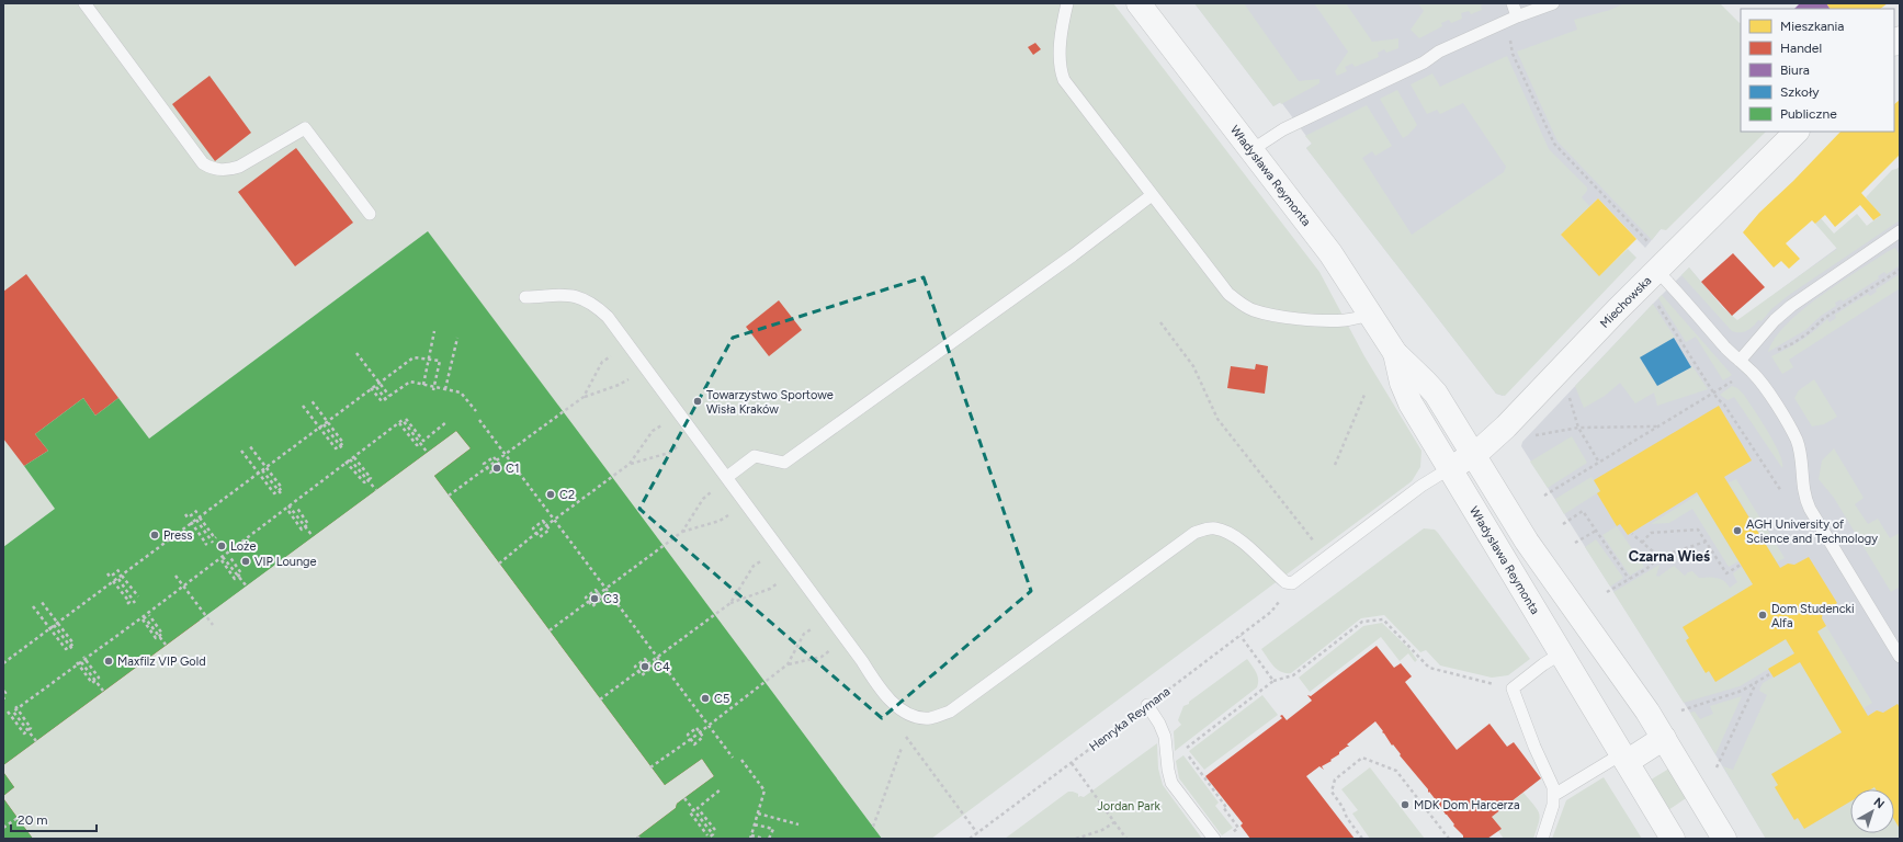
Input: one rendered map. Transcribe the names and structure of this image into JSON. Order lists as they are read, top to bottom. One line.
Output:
{"streets":{"street":["Władysława Reymonta","Miechowska"],"path":["Henryka Reymana"]},"crossings":[["Władysława Reymonta","Miechowska"]],"districts":["Czarna Wieś"],"parks":["Jordan Park"],"places":["Towarzystwo Sportowe Wisła Kraków","C1","C2","AGH University of Science and Technology","Press","Loże","VIP Lounge","C3","Dom Studencki Alfa","Maxfilz VIP Gold","C4","C5","MDK Dom Harcerza"],"legend":["Mieszkania","Handel","Biura","Szkoły","Publiczne"],"scale_bar":"20 m","north":"top right"}
